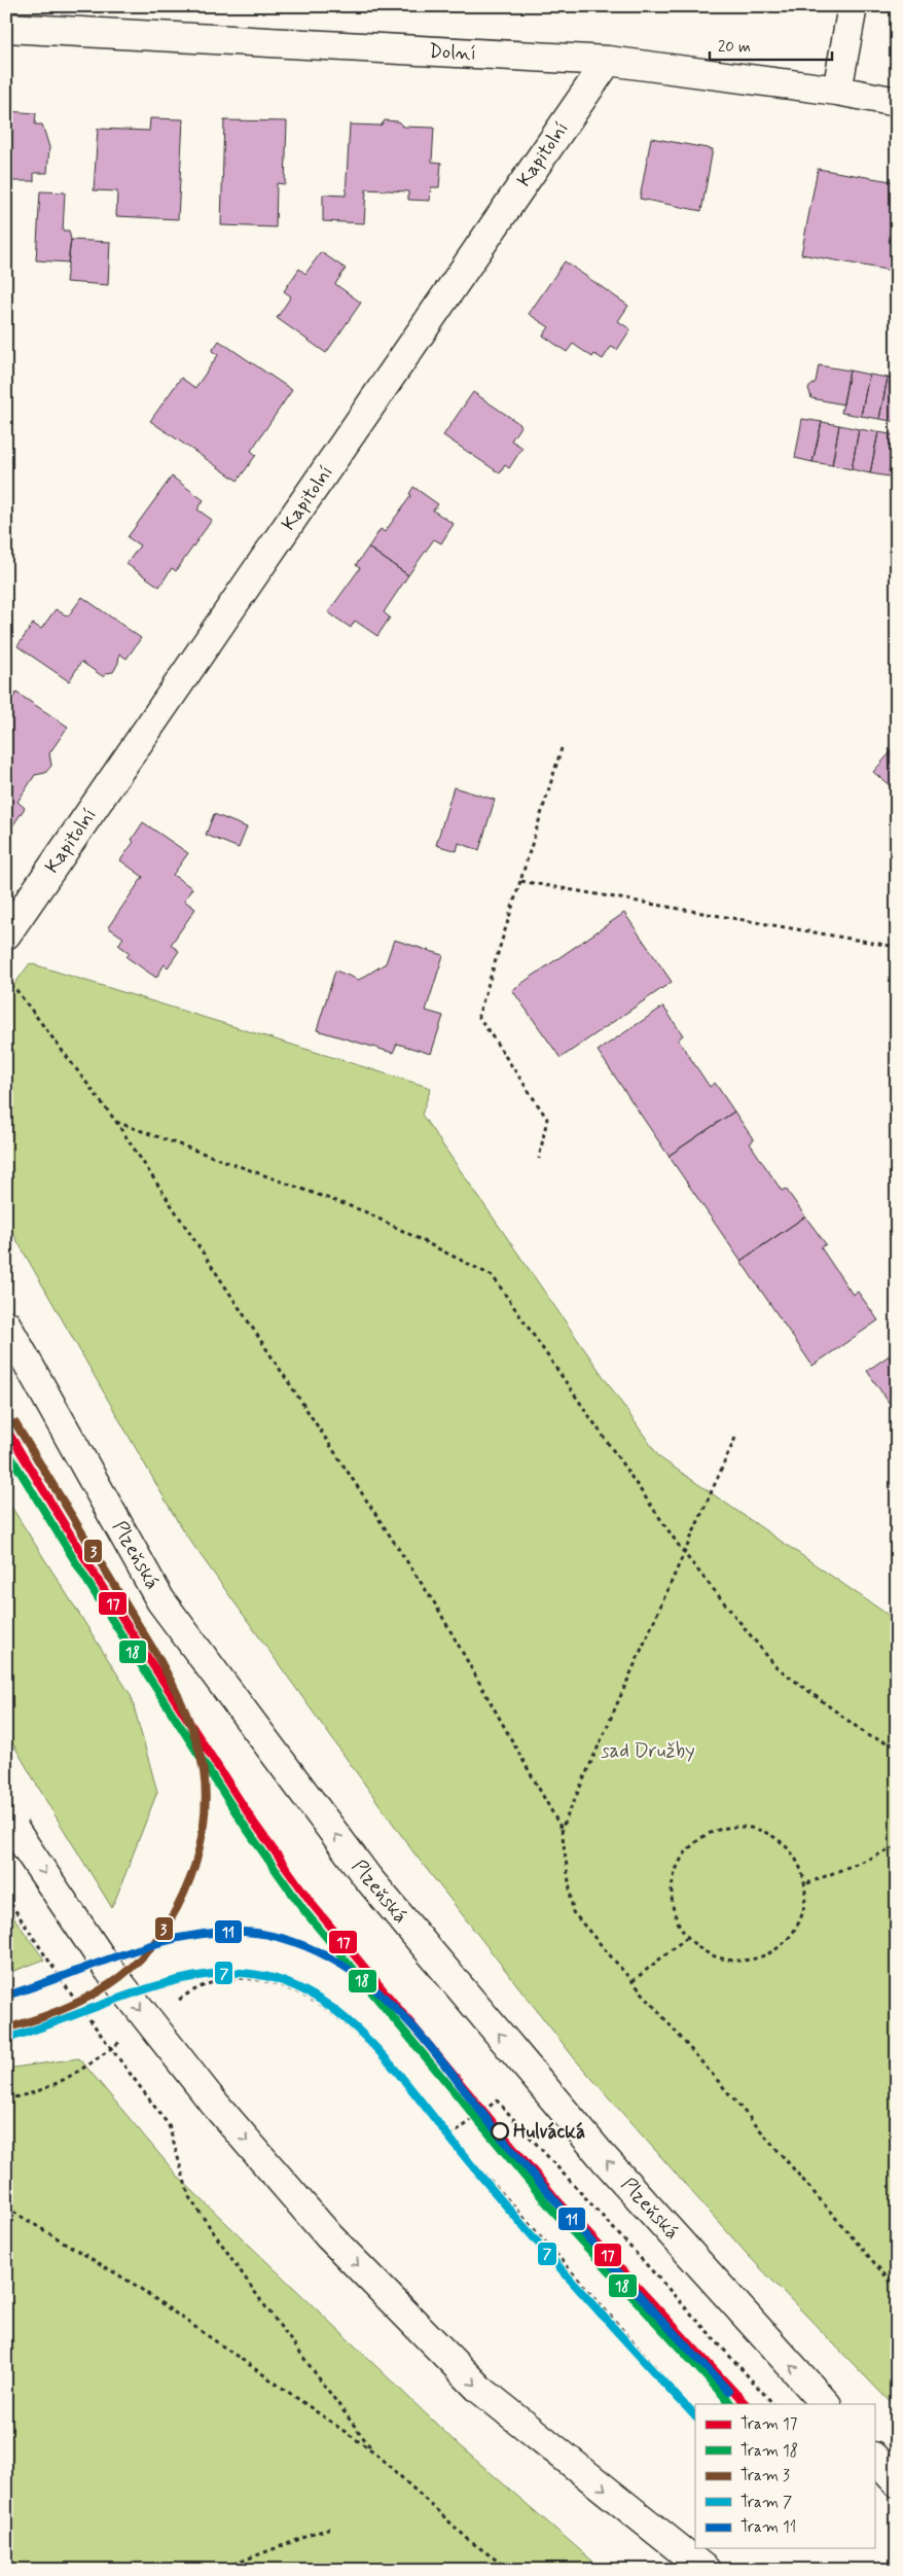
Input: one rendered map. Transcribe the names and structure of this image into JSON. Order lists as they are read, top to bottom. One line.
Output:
{"streets":{"main road":["Dolní","Kapitolní","Plzeňská"]},"crossings":[["Dolní","Kapitolní"]],"parks":["sad Družby"],"places":["Hulvácká"],"lines":["tram line 3","tram line 17","tram line 18","tram line 11","tram line 7"],"legend":["Tram 17","Tram 18","Tram 3","Tram 7","Tram 11"],"scale_bar":"20 m"}
